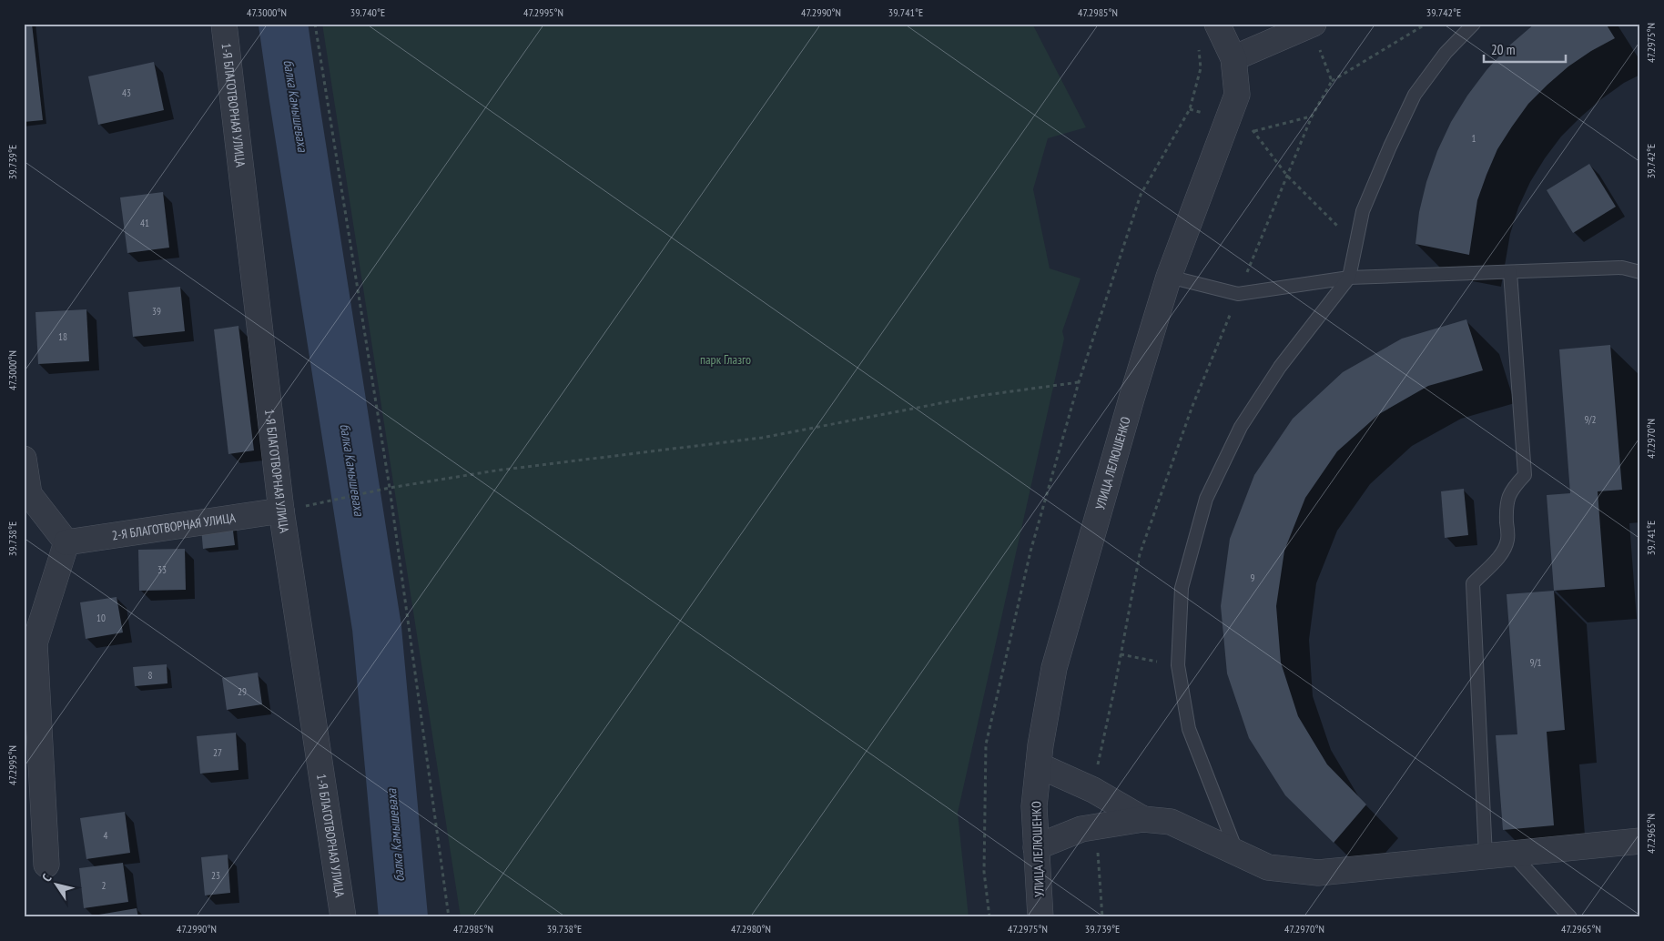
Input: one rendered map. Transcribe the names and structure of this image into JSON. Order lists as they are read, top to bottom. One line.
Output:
{"streets":{"street":["1-Я БЛАГОТВОРНАЯ УЛИЦА","УЛИЦА ЛЕЛЮШЕНКО","2-Я БЛАГОТВОРНАЯ УЛИЦА"]},"crossings":[["1-Я БЛАГОТВОРНАЯ УЛИЦА","2-Я БЛАГОТВОРНАЯ УЛИЦА"]],"water":["балка Камышеваха"],"parks":["парк Глазго"],"house_numbers":["43","1","41","39","18","9/2","33","9","10","9/1","8","29","27","4","23","2"],"scale_bar":"20 m","north":"top left","coordinates":["47.3000°N","39.740°E","47.2995°N","47.2990°N","39.741°E","47.2985°N","39.742°E","47.2975°N","39.739°E","47.2970°N","39.738°E","47.2965°N","47.2980°N"]}
